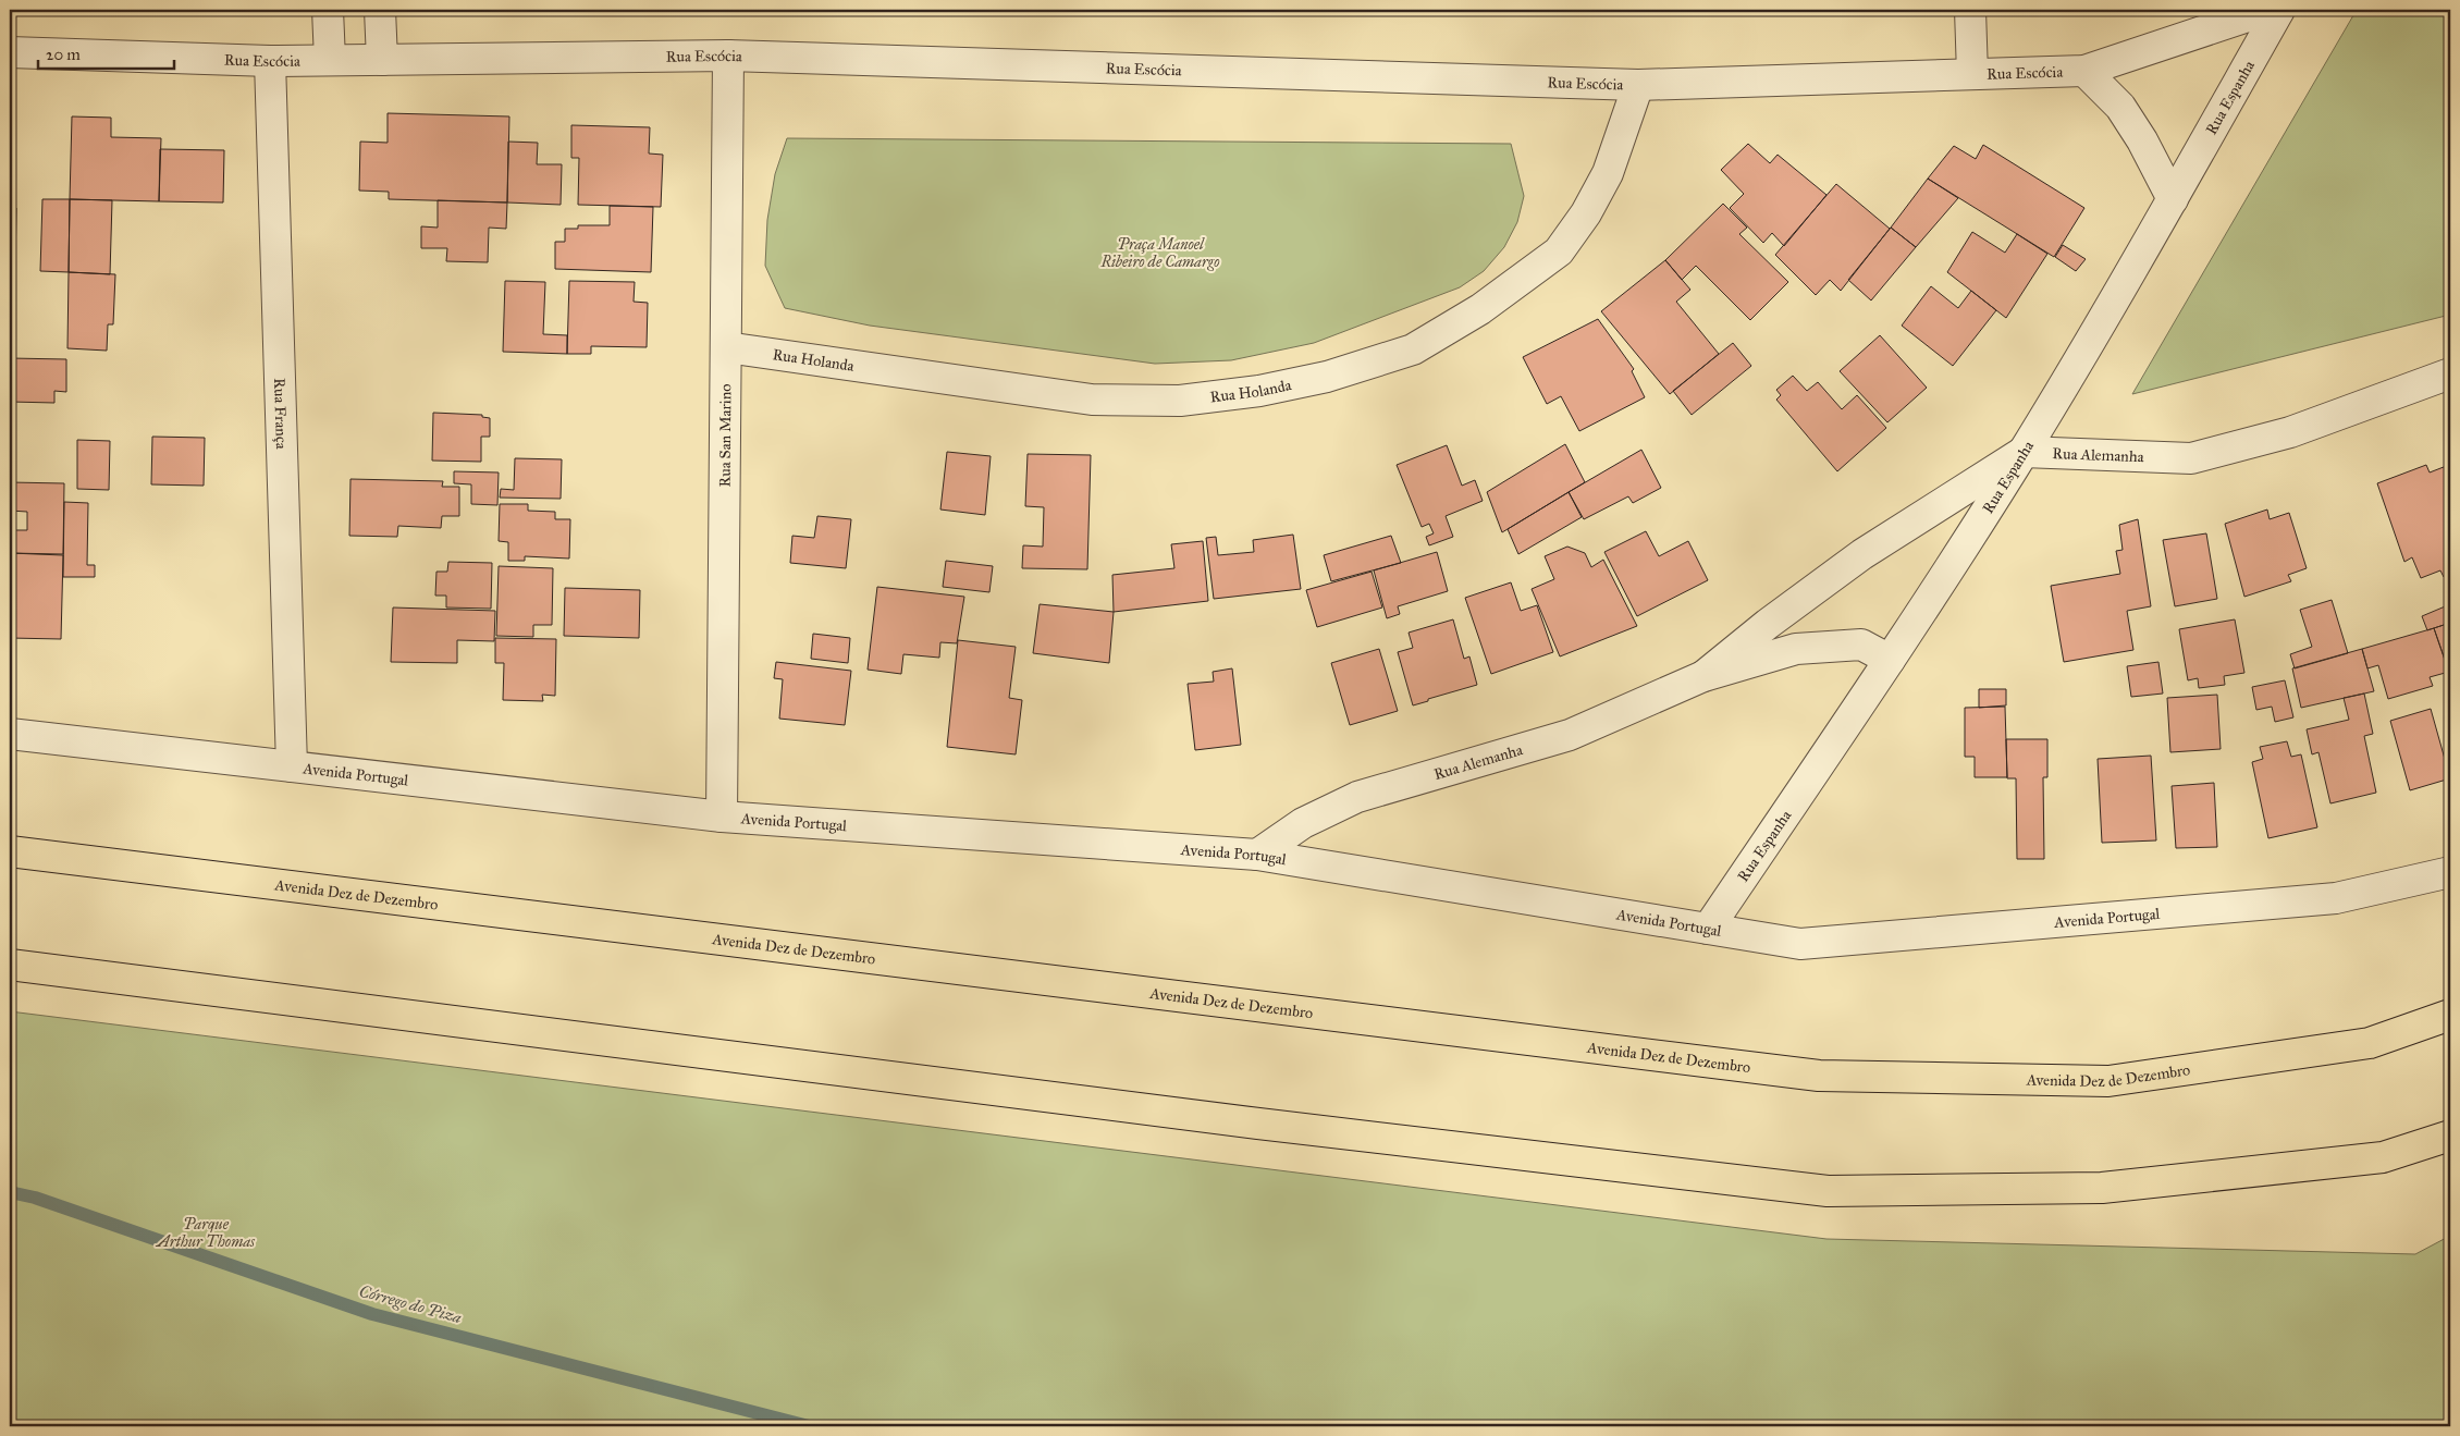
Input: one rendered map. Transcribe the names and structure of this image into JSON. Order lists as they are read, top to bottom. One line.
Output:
{"streets":{"highway":["Avenida Dez de Dezembro"],"street":["Rua Escócia","Rua Espanha","Rua Holanda","Rua França","Rua San Marino","Rua Alemanha","Avenida Portugal"]},"crossings":[["Rua Escócia","Rua Holanda"],["Rua Escócia","Rua França"],["Rua Escócia","Rua San Marino"],["Rua Espanha","Rua Alemanha"],["Rua Espanha","Avenida Portugal"],["Rua Holanda","Rua San Marino"],["Rua França","Avenida Portugal"],["Rua San Marino","Avenida Portugal"],["Rua Alemanha","Avenida Portugal"]],"water":["Córrego do Piza"],"parks":["Praça Manoel Ribeiro de Camargo","Parque Arthur Thomas"],"scale_bar":"20 m"}
